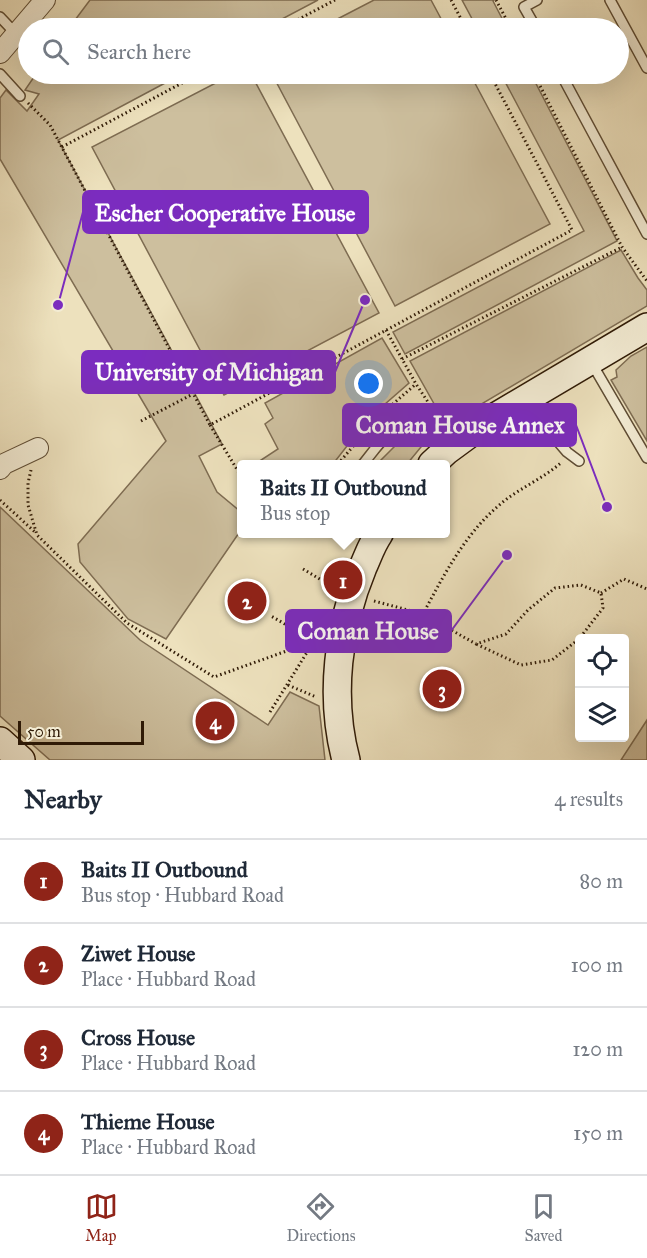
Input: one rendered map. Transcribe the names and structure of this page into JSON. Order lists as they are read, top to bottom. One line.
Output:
{"places":["University of Michigan","Escher Cooperative House","Coman House Annex","Coman House"],"scale_bar":"50 m","page":{"search":"Search here","popup":["Baits II Outbound","Bus stop"],"pins":["1","2","3","4"],"scale":"50 m","heading":["Nearby","4 results"],"list":[{"mark":"1","name":"Baits II Outbound","note":"Bus stop · Hubbard Road","value":"80 m"},{"mark":"2","name":"Ziwet House","note":"Place · Hubbard Road","value":"100 m"},{"mark":"3","name":"Cross House","note":"Place · Hubbard Road","value":"120 m"},{"mark":"4","name":"Thieme House","note":"Place · Hubbard Road","value":"150 m"}],"nav":["Map","Directions","Saved"]}}
